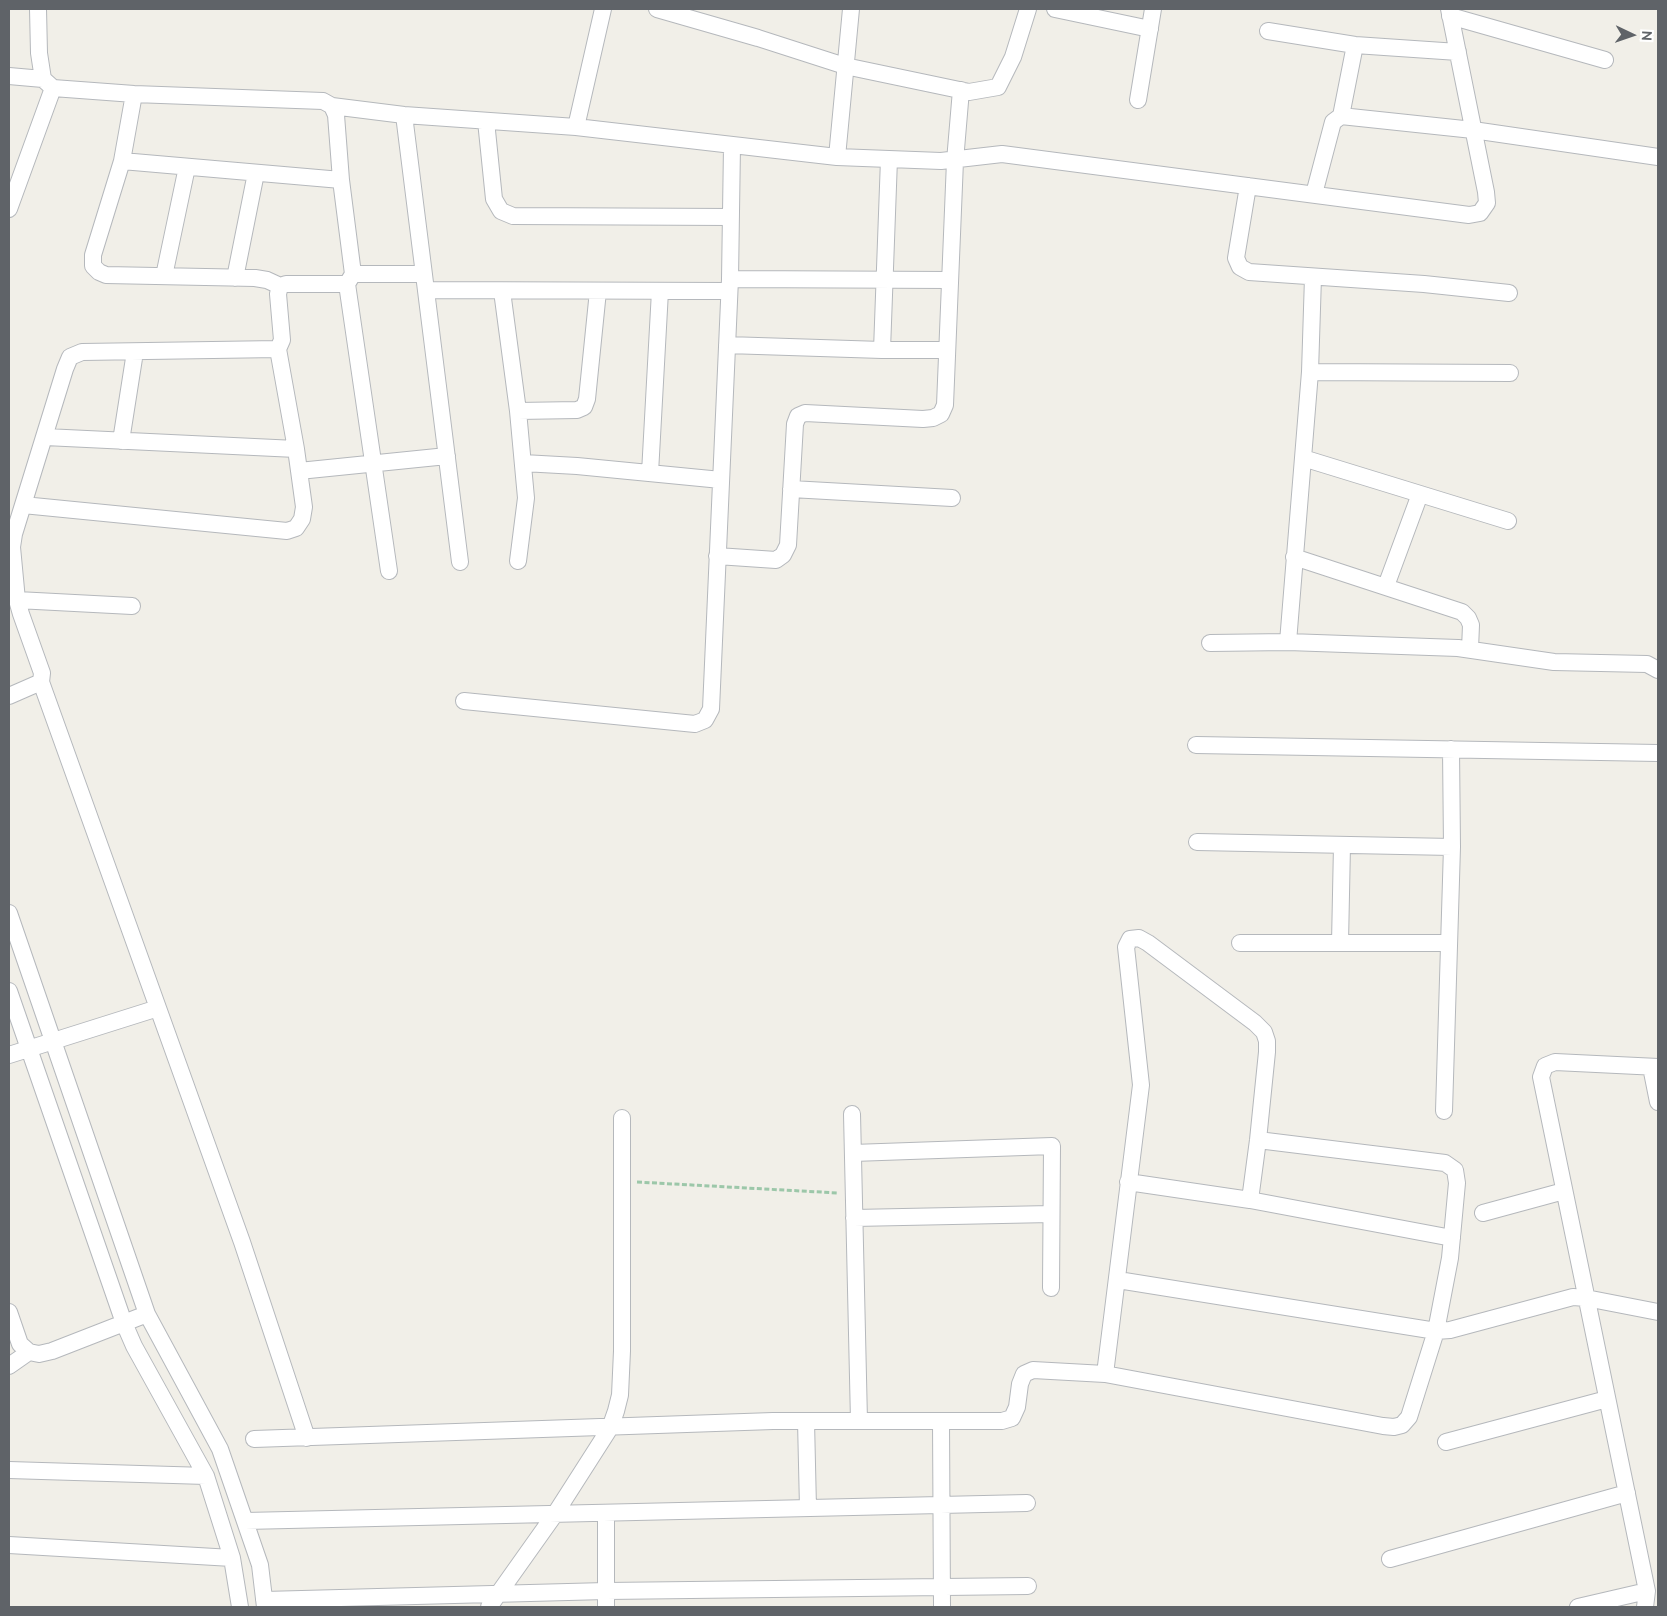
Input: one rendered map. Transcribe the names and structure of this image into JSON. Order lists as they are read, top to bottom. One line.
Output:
{"north":"right"}
